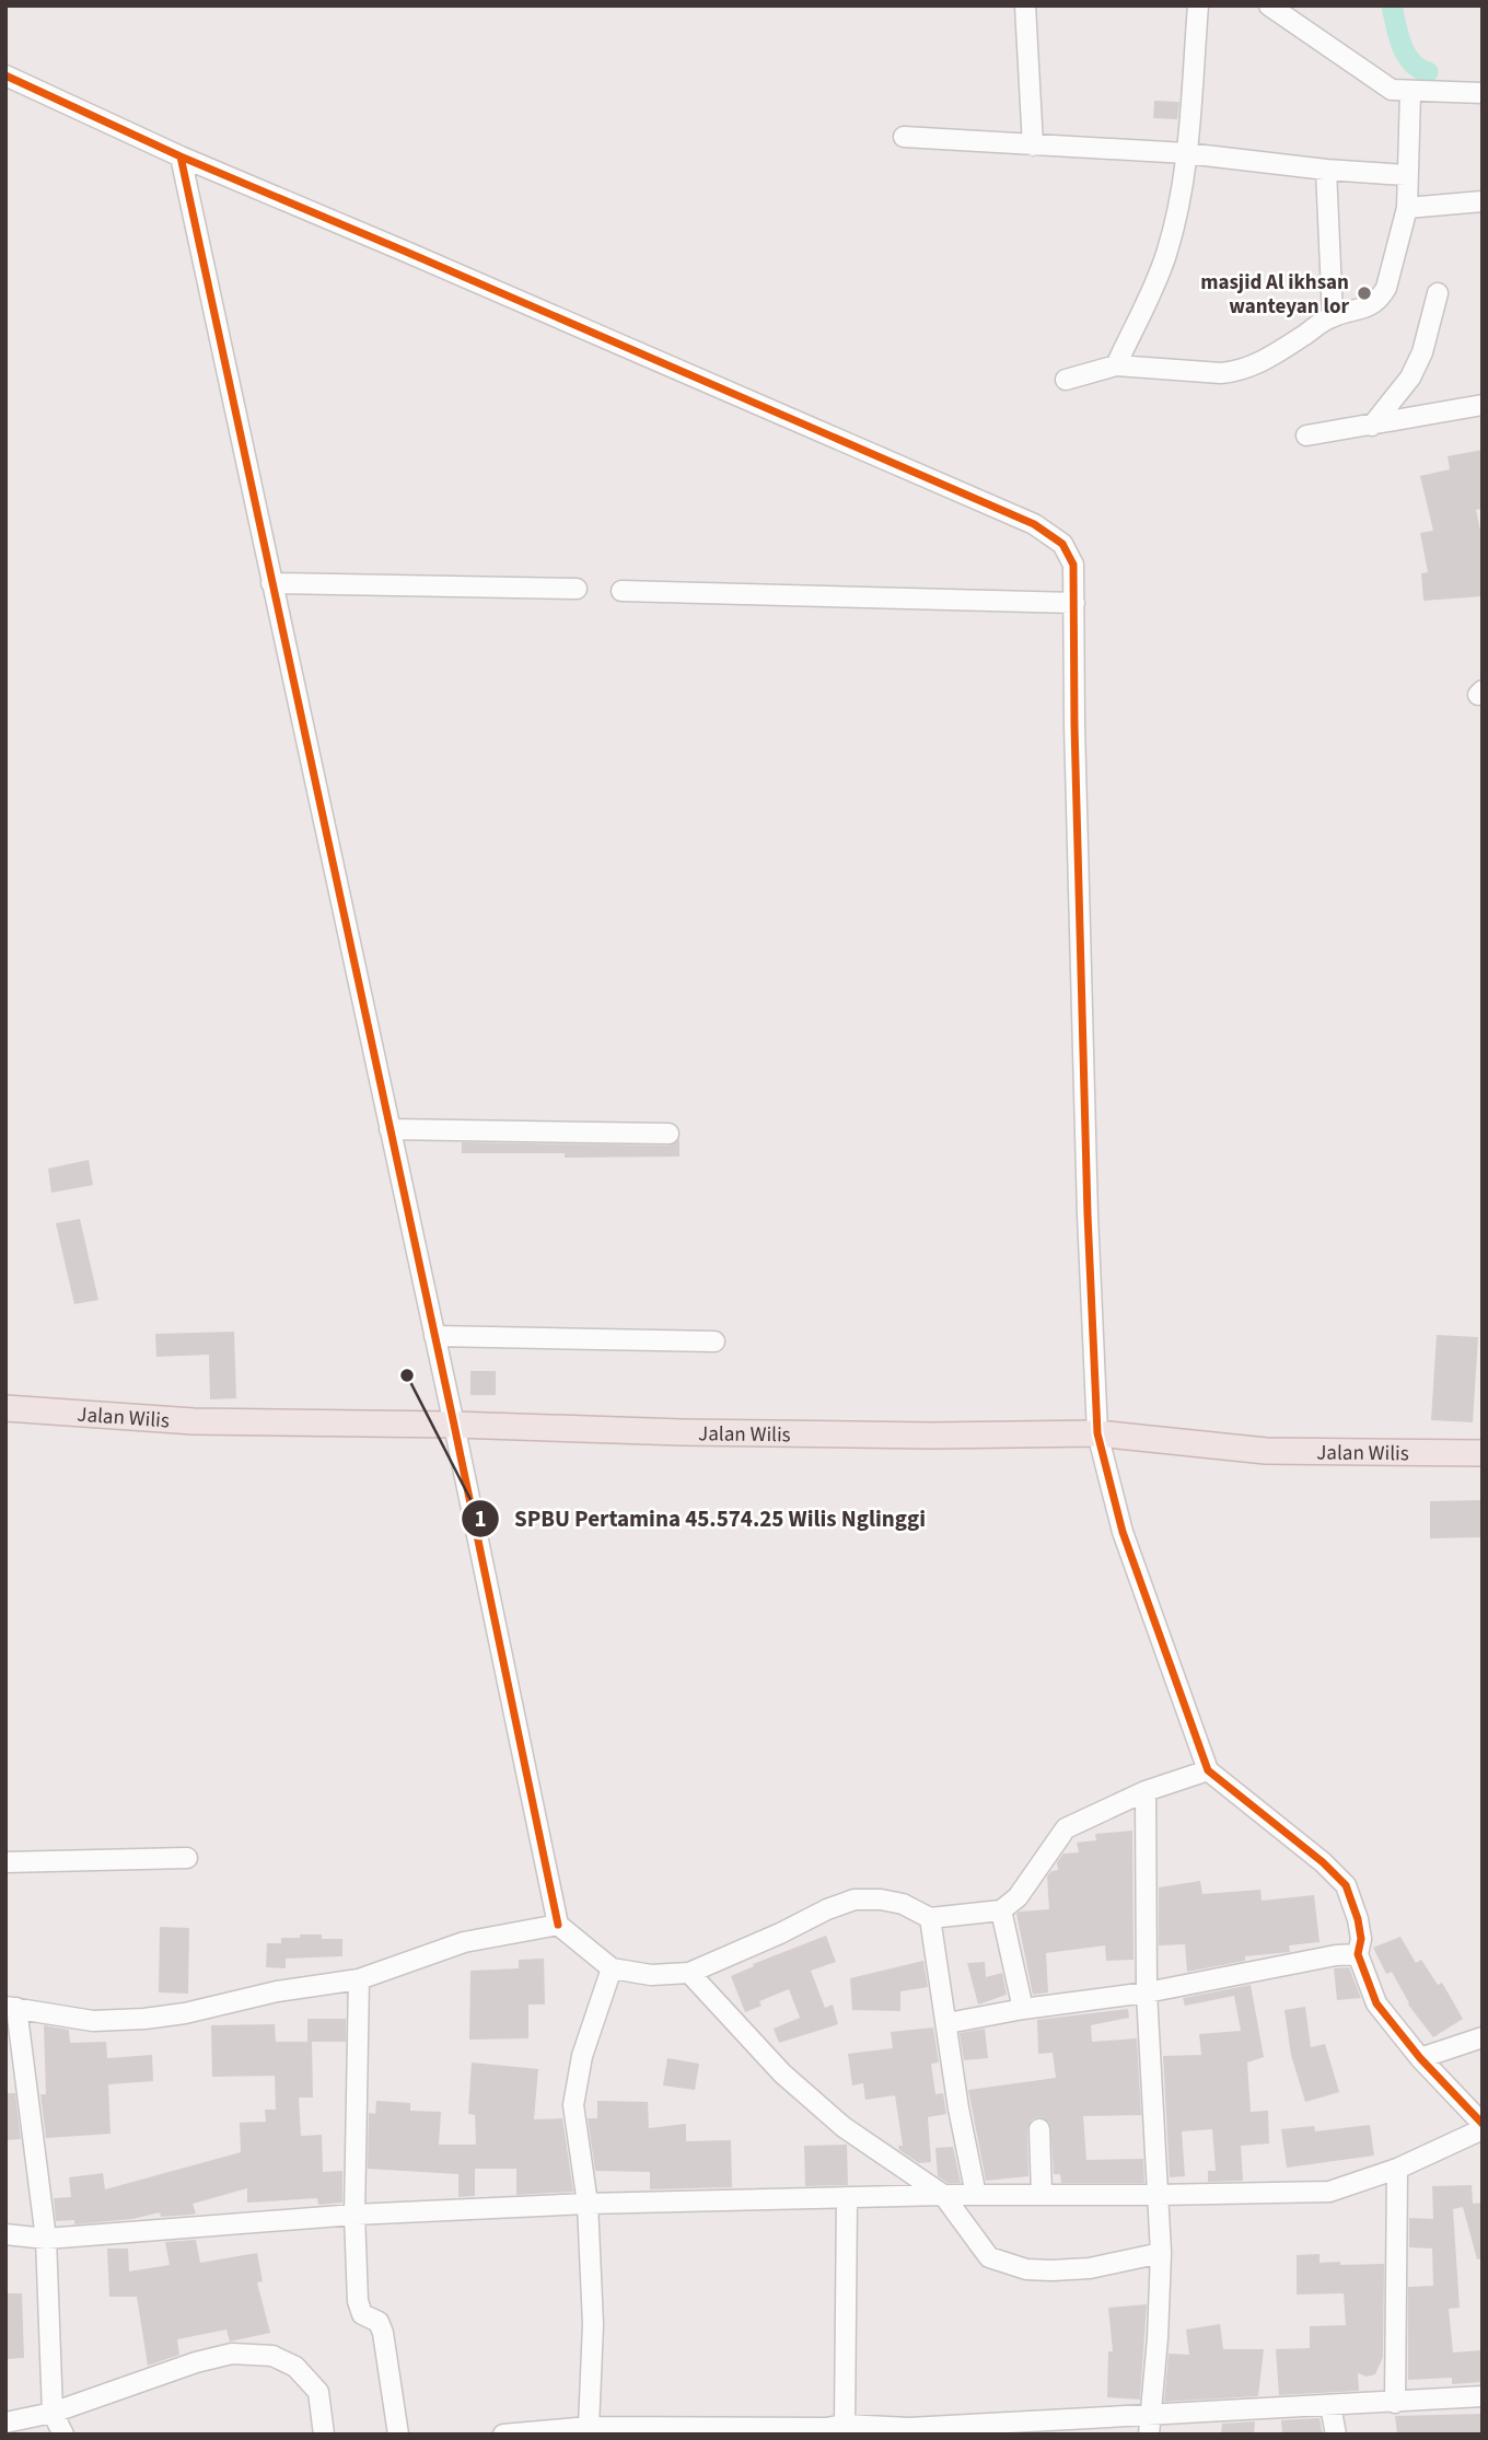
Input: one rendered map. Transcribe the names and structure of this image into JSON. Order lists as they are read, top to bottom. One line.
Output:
{"streets":{"main road":["Jalan Wilis"]},"places":["masjid Al ikhsan wanteyan lor","SPBU Pertamina 45.574.25 Wilis Nglinggi"]}
